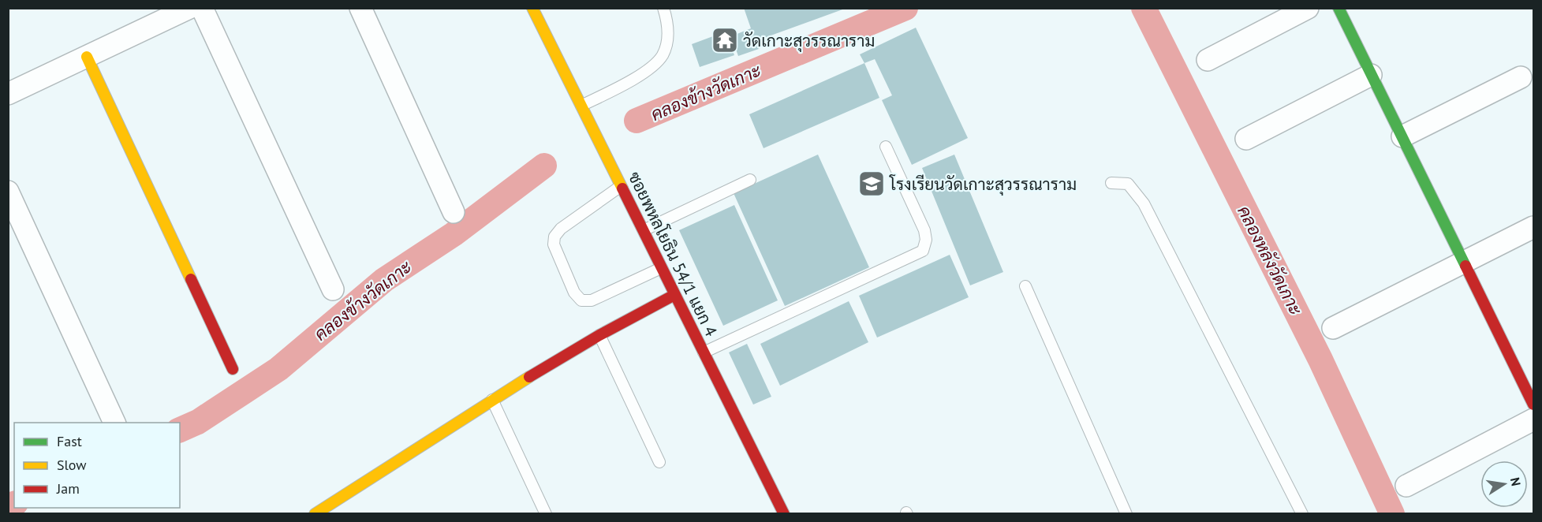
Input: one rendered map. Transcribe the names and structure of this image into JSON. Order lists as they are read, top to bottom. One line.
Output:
{"streets":{"street":["ซอยพหลโยธิน 54/1 แยก 4"]},"water":["คลองข้างวัดเกาะ","คลองหลังวัดเกาะ"],"places":{"temple":["วัดเกาะสุวรรณาราม"],"school or university":["โรงเรียนวัดเกาะสุวรรณาราม"]},"legend":["Fast","Slow","Jam"],"north":"right"}
